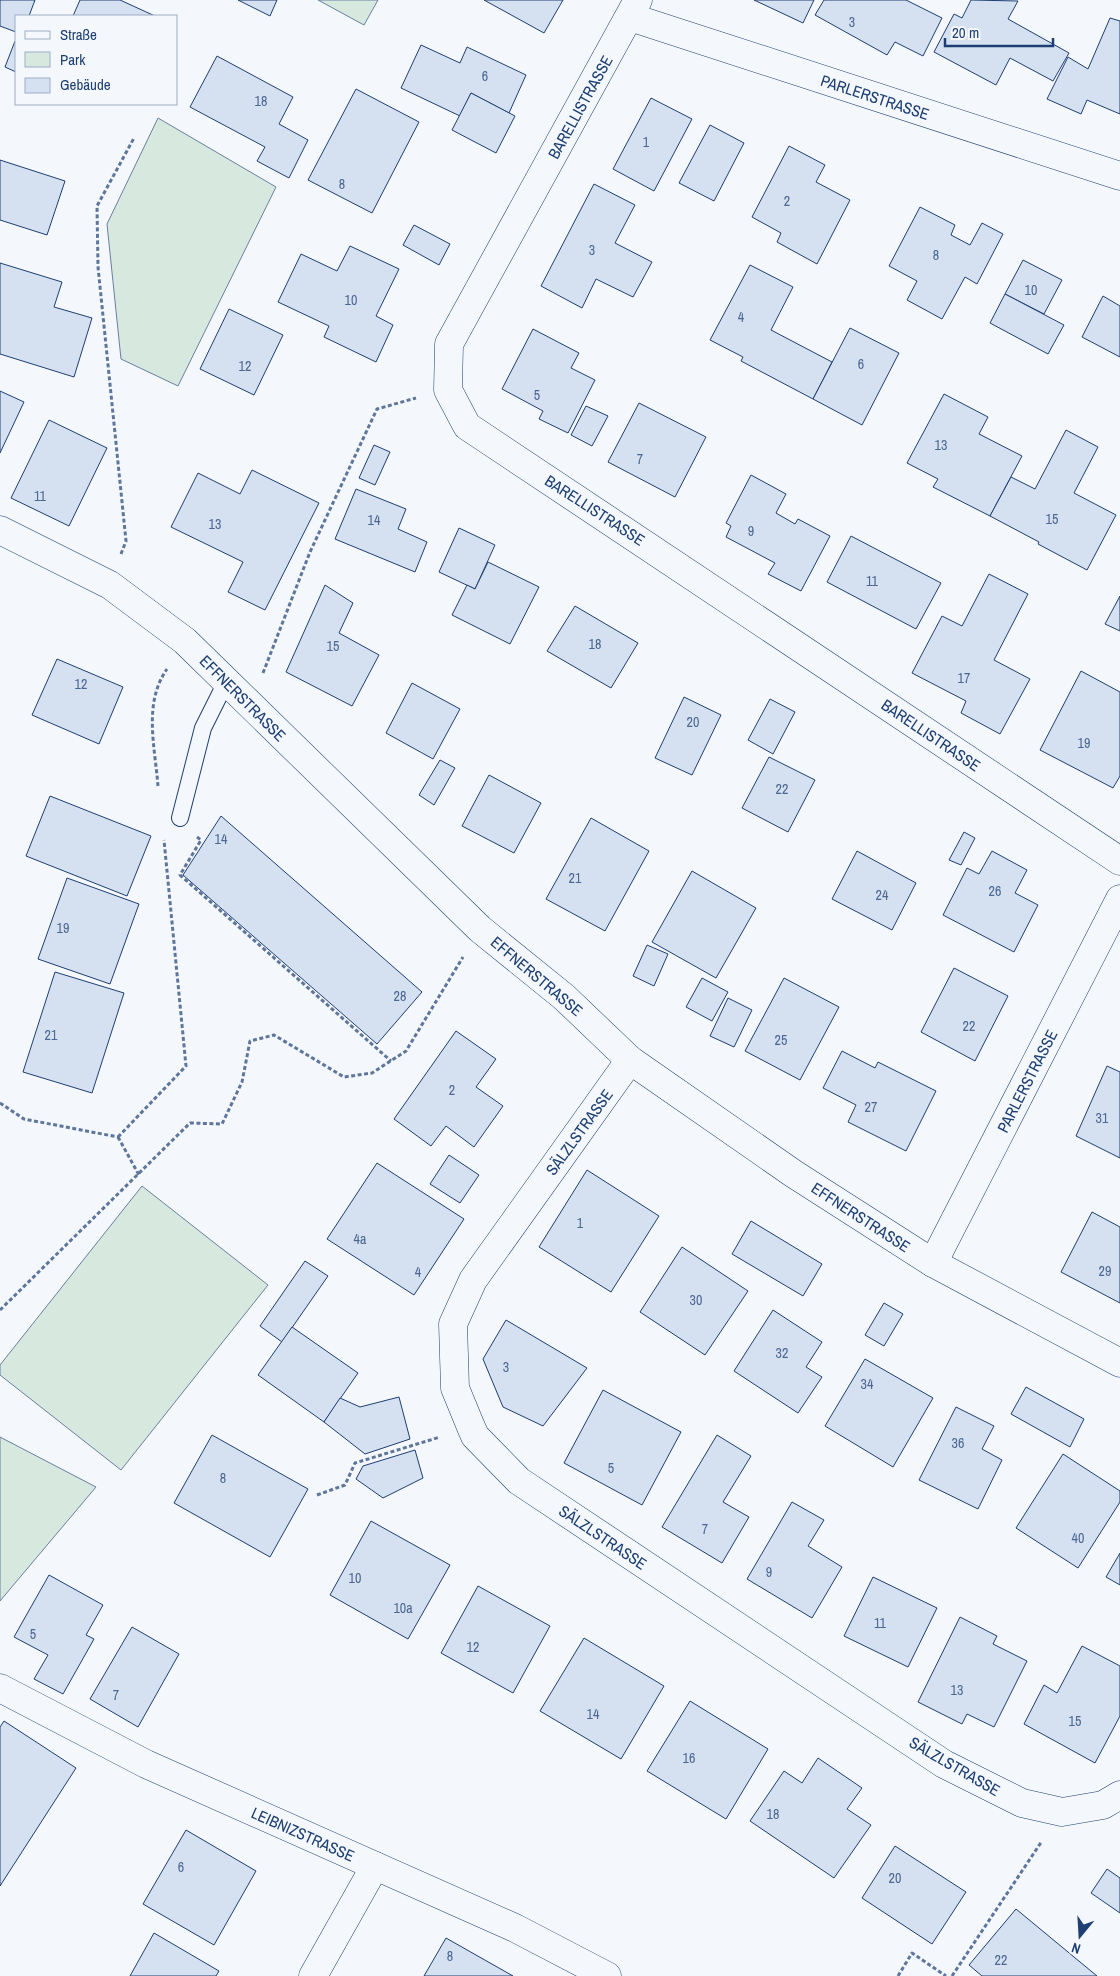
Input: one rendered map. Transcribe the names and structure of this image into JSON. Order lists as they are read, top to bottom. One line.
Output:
{"streets":{"street":["PARLERSTRASSE","BARELLISTRASSE","EFFNERSTRASSE","SÄLZLSTRASSE","LEIBNIZSTRASSE"]},"crossings":[["PARLERSTRASSE","BARELLISTRASSE"],["PARLERSTRASSE","EFFNERSTRASSE"],["EFFNERSTRASSE","SÄLZLSTRASSE"]],"house_numbers":["3","6","18","1","8","2","3","8","10","10","4","6","12","5","13","7","11","15","14","13","9","11","18","15","17","12","20","19","22","14","21","26","24","19","28","22","21","25","2","27","31","1","4a","29","4","30","32","3","34","36","5","8","7","40","9","10","10a","11","5","12","13","7","14","15","16","18","6","20","8","22"],"legend":["Straße","Park","Gebäude"],"scale_bar":"20 m","north":"bottom"}
